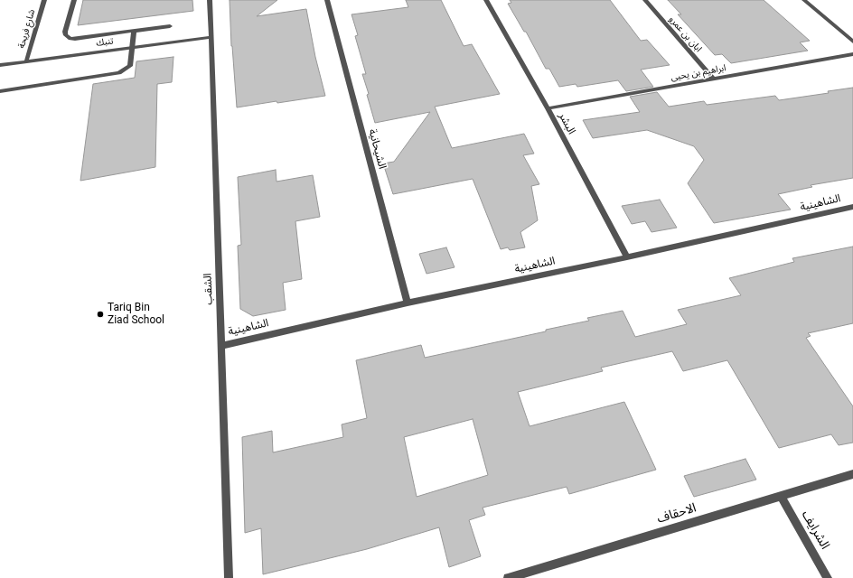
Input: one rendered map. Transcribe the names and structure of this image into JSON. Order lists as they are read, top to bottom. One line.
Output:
{"streets":{"street":["شارع فريحة","ابان بن عمرو","تنبك","ابراهيم بن يحيى","البشر","الشيحانية","الشاهينية","الشقب","الاحقاف","الشرايف"]},"crossings":[["شارع فريحة","تنبك"],["ابان بن عمرو","ابراهيم بن يحيى"],["تنبك","الشقب"],["ابراهيم بن يحيى","البشر"],["البشر","الشاهينية"],["الشيحانية","الشاهينية"],["الشاهينية","الشقب"],["الاحقاف","الشرايف"]],"places":["Tariq Bin Ziad School"]}
